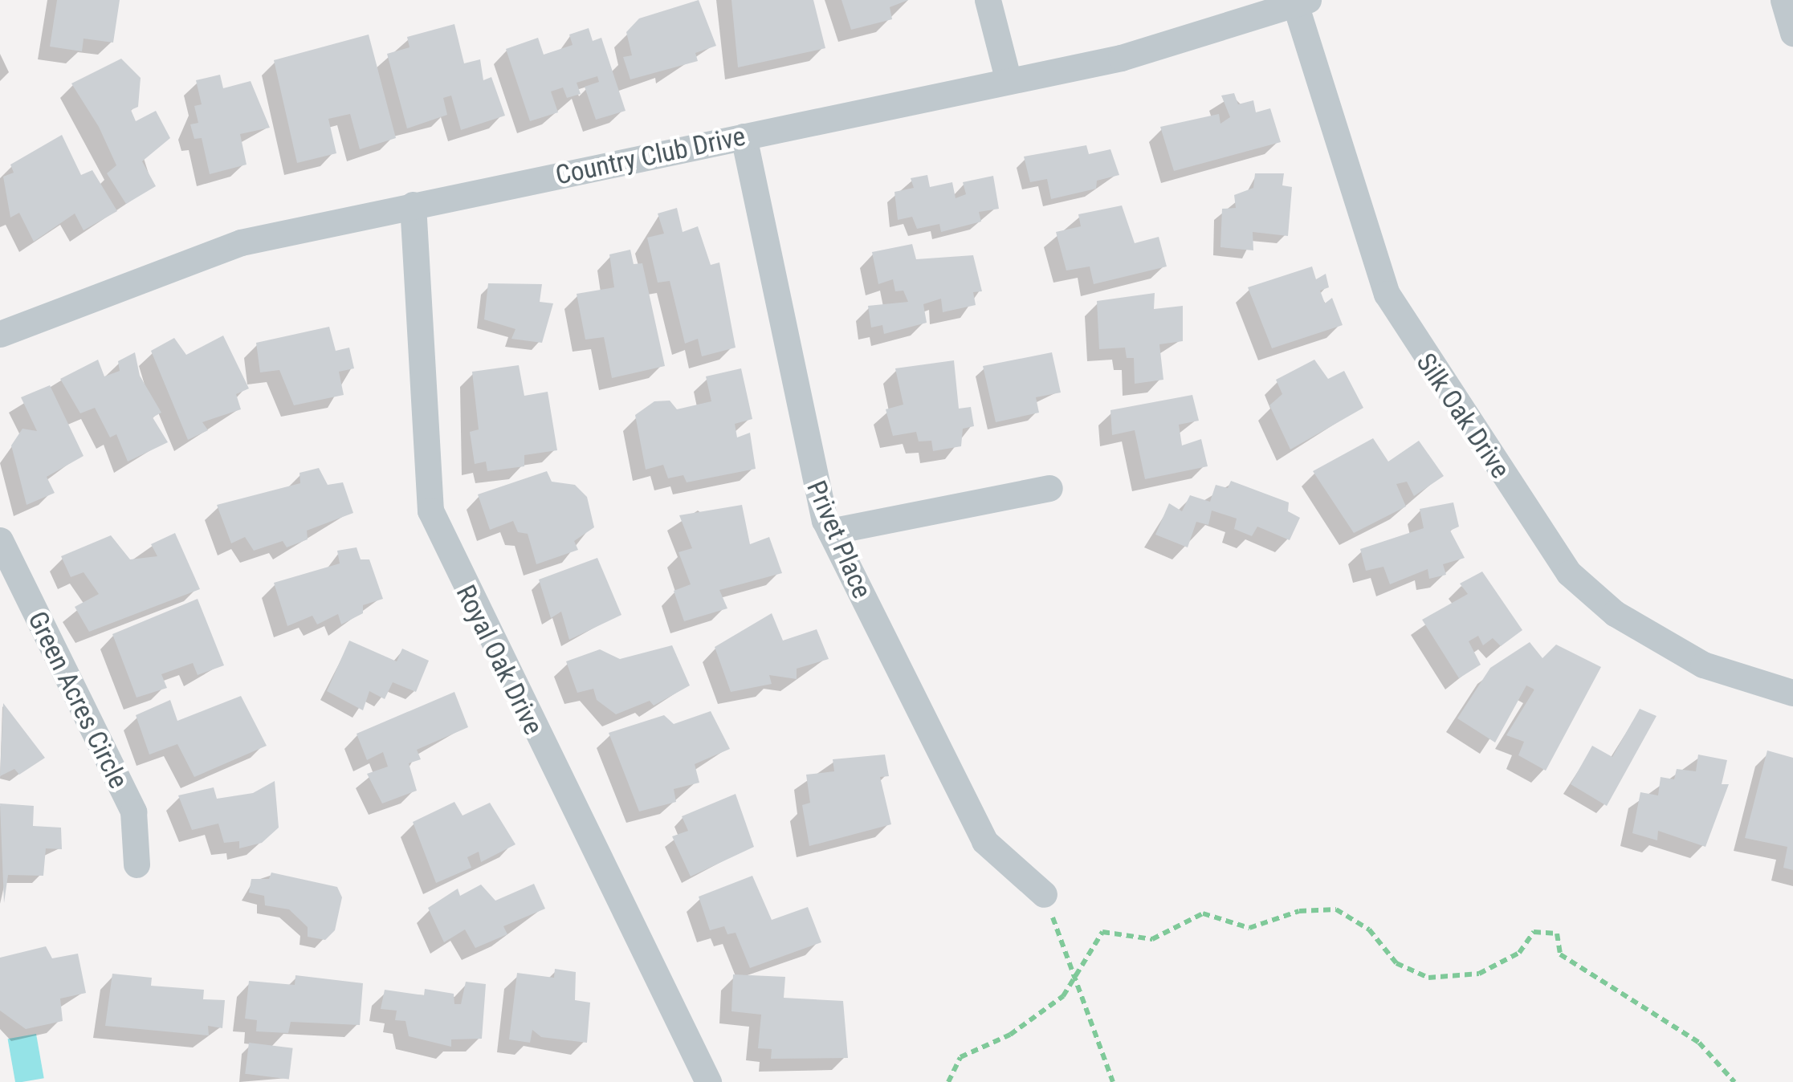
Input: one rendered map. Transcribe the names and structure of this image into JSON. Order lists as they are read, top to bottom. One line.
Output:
{"streets":{"street":["Country Club Drive","Silk Oak Drive","Privet Place","Royal Oak Drive","Green Acres Circle"]},"crossings":[["Country Club Drive","Silk Oak Drive"],["Country Club Drive","Privet Place"],["Country Club Drive","Royal Oak Drive"]]}
